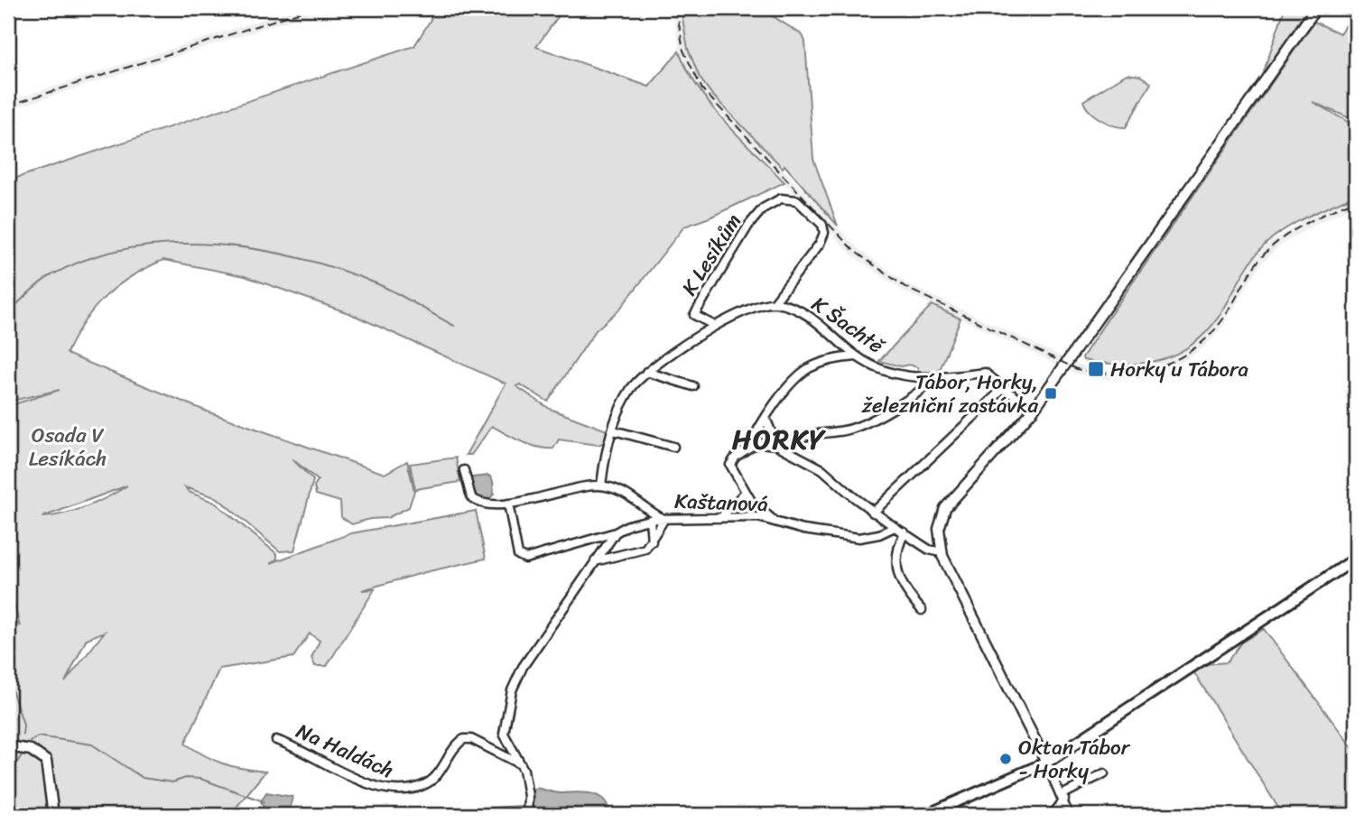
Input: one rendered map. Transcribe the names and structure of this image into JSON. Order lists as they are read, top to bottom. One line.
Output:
{"streets":{"street":["K Lesíkům","K Šachtě","Kaštanová","Na Haldách"]},"crossings":[["K Lesíkům","K Šachtě"]],"districts":["HORKY"],"parks":["Osada V Lesíkách"],"places":{"transit":["Horky u Tábora","Tábor, Horky, železniční zastávka"],"other":["Oktan Tábor - Horky"]}}
